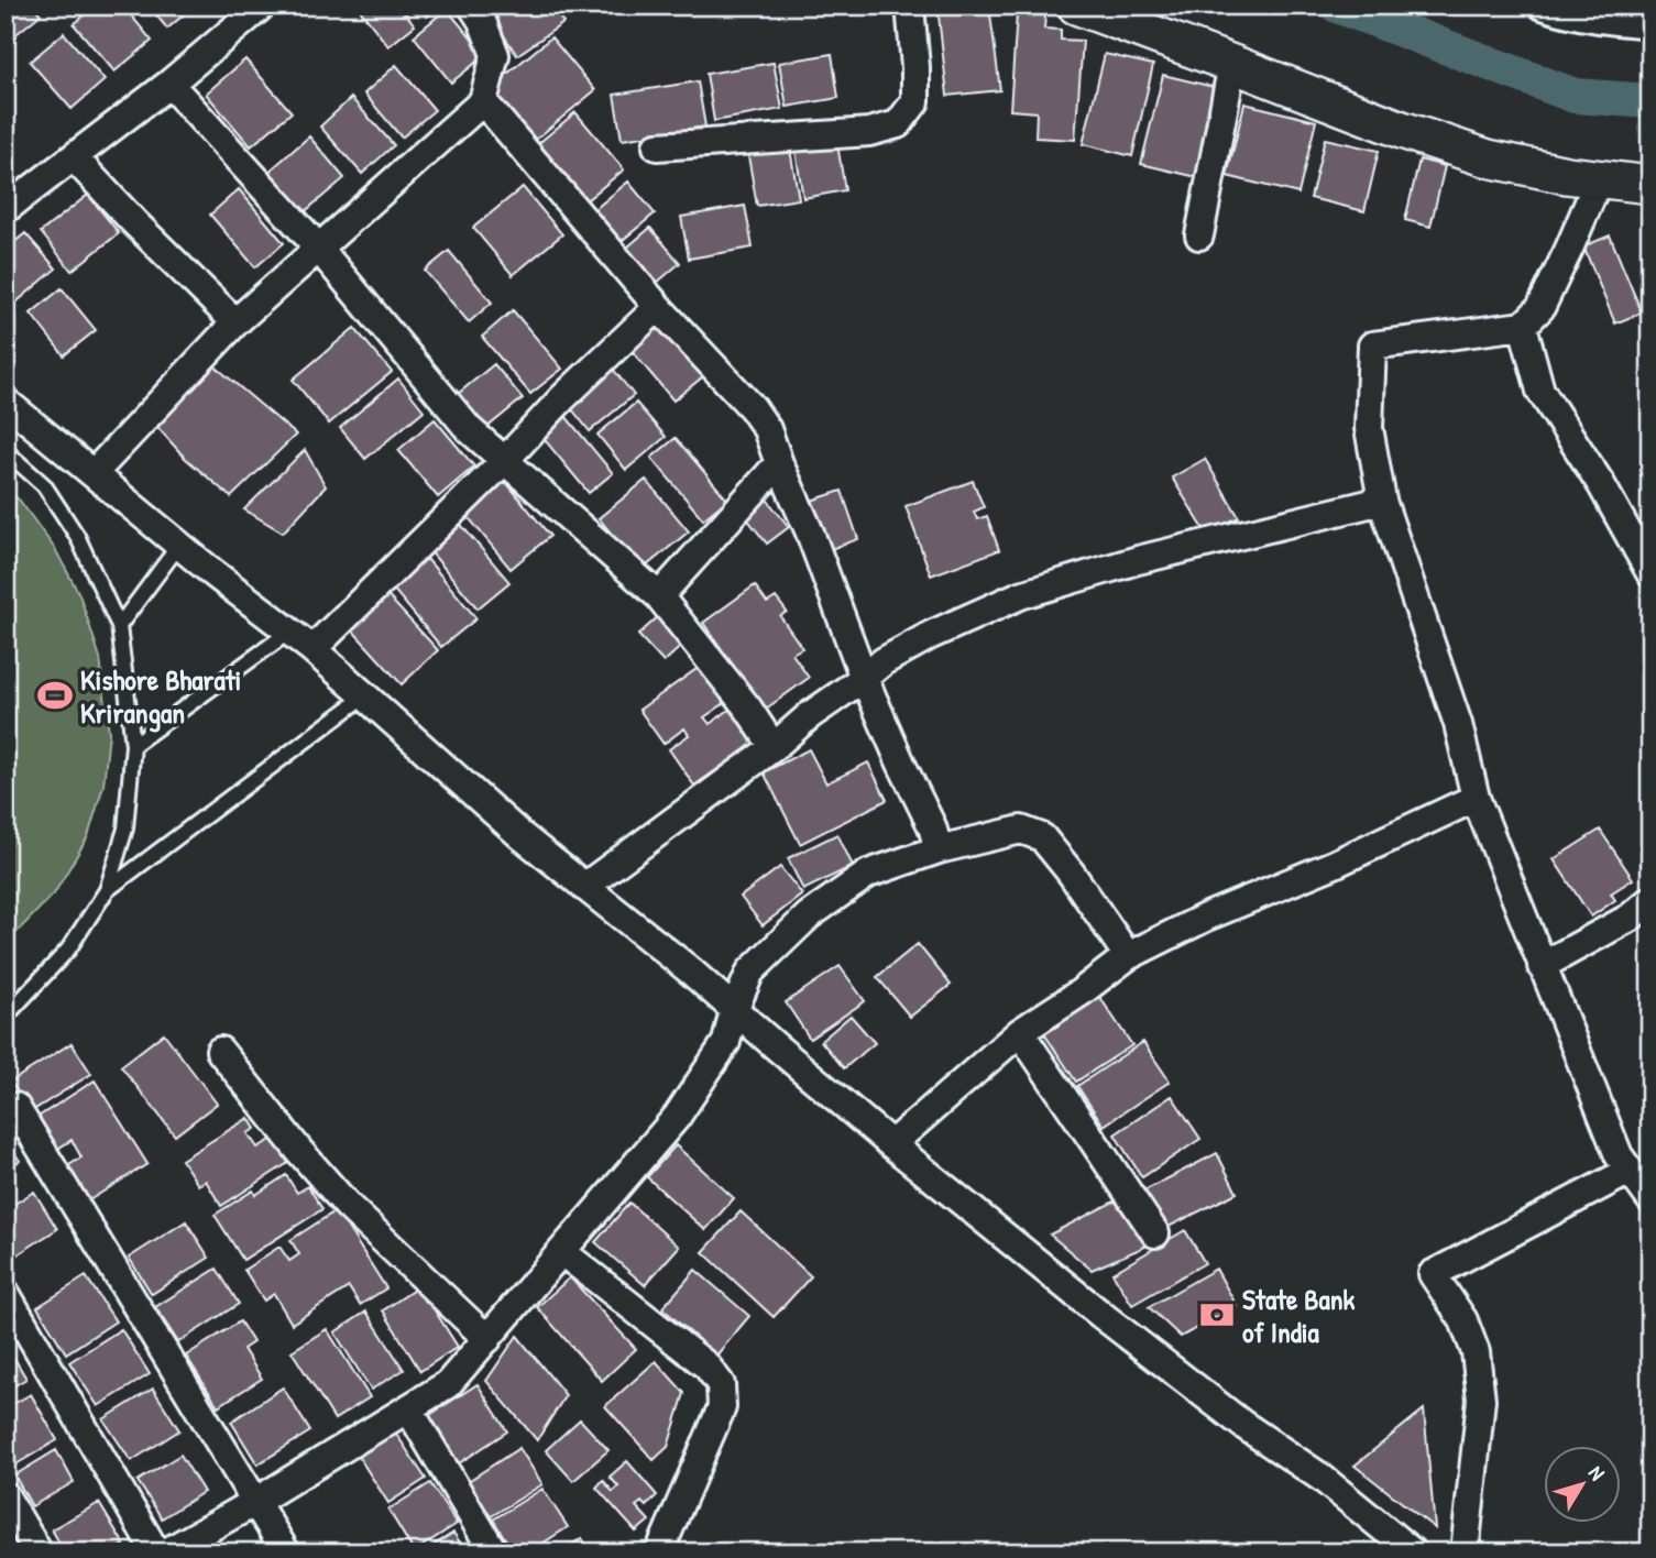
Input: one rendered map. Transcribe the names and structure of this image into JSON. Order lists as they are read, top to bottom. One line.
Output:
{"places":{"sports":["Kishore Bharati Krirangan"],"bank":["State Bank of India"]},"north":"top right"}
